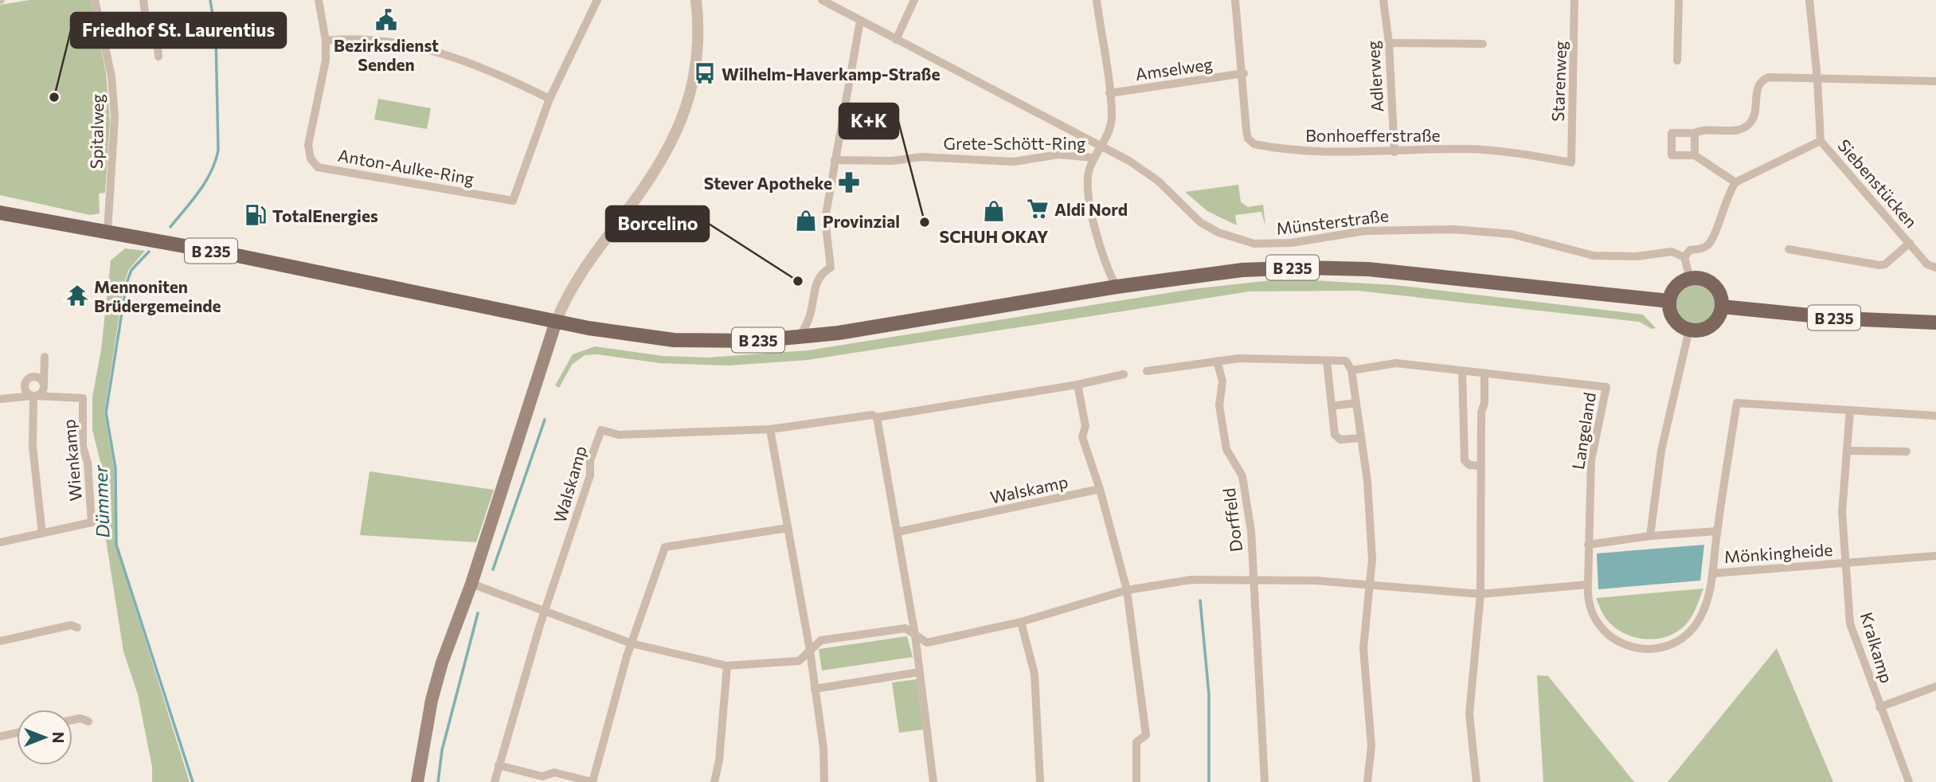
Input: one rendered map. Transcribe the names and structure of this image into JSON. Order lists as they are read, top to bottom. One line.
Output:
{"streets":{"main road":["B 235"],"street":["Amselweg","Adlerweg","Starenweg","Spitalweg","Bonhoefferstraße","Grete-Schött-Ring","Anton-Aulke-Ring","Siebenstücken","Münsterstraße","Langeland","Wienkamp","Walskamp","Dorffeld","Mönkingheide","Kralkamp"]},"crossings":[["Amselweg","Bonhoefferstraße"],["Amselweg","Grete-Schött-Ring"],["Adlerweg","Bonhoefferstraße"],["Starenweg","Bonhoefferstraße"],["Spitalweg","B 235"],["Grete-Schött-Ring","Münsterstraße"],["Grete-Schött-Ring","B 235"],["Langeland","Mönkingheide"],["Mönkingheide","Kralkamp"]],"water":["Dümmer"],"places":{"public building":["Bezirksdienst Senden"],"bus stop":["Wilhelm-Haverkamp-Straße"],"other":["Friedhof St. Laurentius","K+K","Borcelino"],"pharmacy":["Stever Apotheke"],"supermarket":["Aldi Nord"],"shop":["SCHUH OKAY","Provinzial"],"fuel station":["TotalEnergies"],"temple":["Mennoniten Brüdergemeinde"]},"north":"right"}
